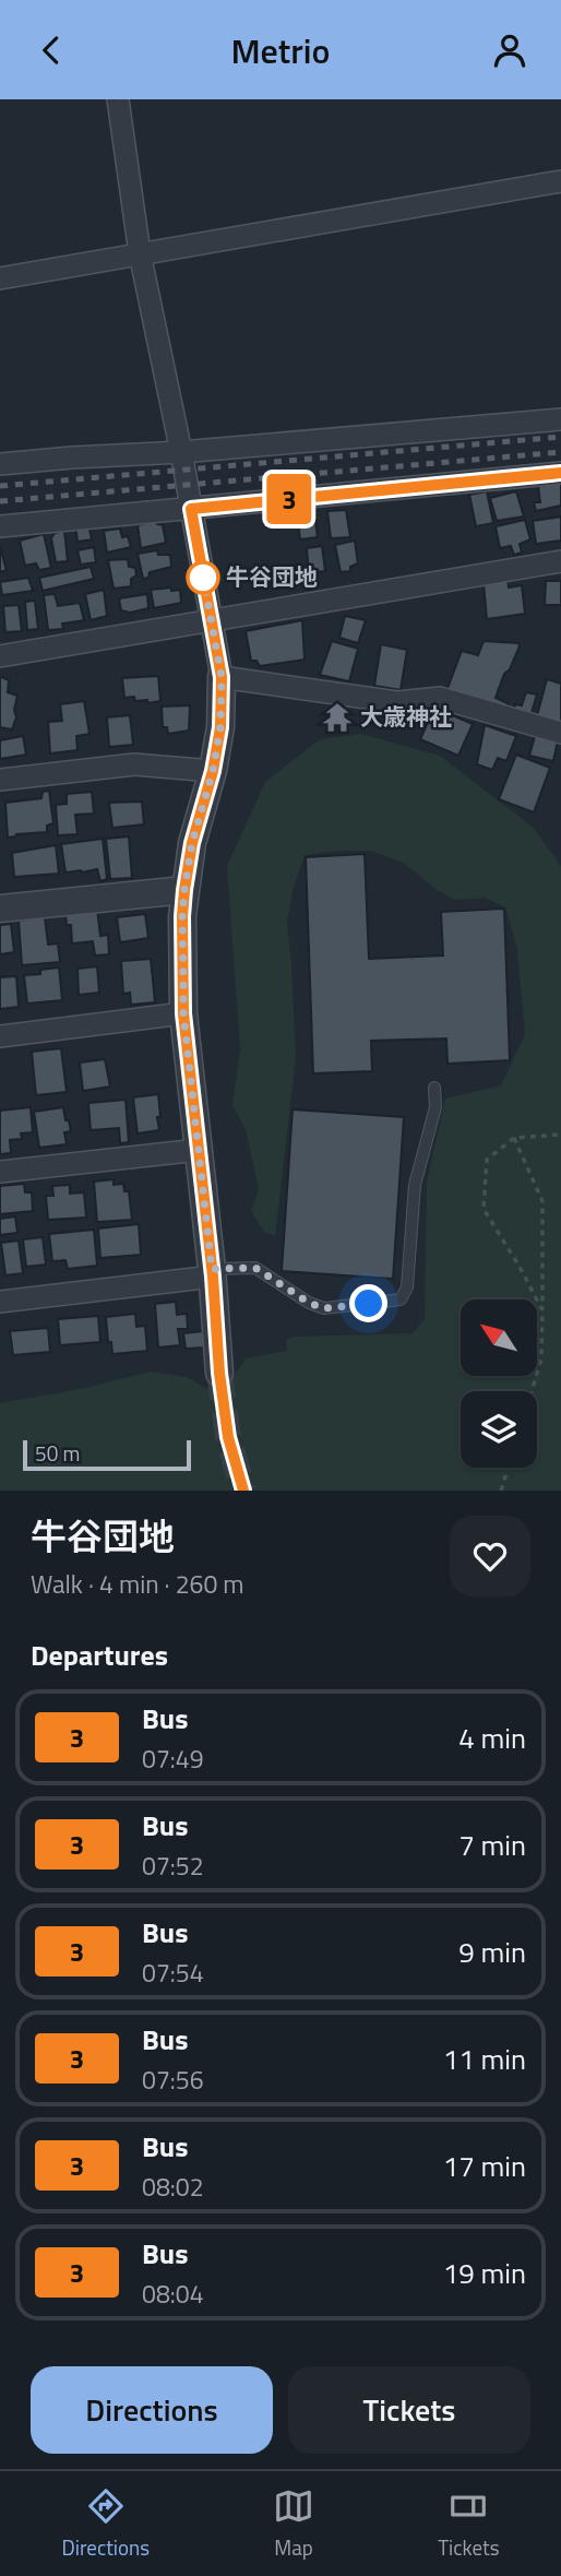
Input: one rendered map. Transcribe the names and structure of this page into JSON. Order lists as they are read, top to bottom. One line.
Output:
{"places":{"other":["牛谷団地"],"temple":["大歳神社"]},"lines":["bus line 3"],"scale_bar":"50 m","north":"top left","page":{"header":"Metrio","on_map":"3","scale":"50 m","heading":[["牛谷団地","Walk · 4 min · 260 m"],"Departures"],"list":[{"mark":"3","name":"Bus","note":"07:49","value":"4 min"},{"mark":"3","name":"Bus","note":"07:52","value":"7 min"},{"mark":"3","name":"Bus","note":"07:54","value":"9 min"},{"mark":"3","name":"Bus","note":"07:56","value":"11 min"},{"mark":"3","name":"Bus","note":"08:02","value":"17 min"},{"mark":"3","name":"Bus","note":"08:04","value":"19 min"}],"buttons":["Directions","Tickets"],"tabs":["Directions","Map","Tickets"]}}
